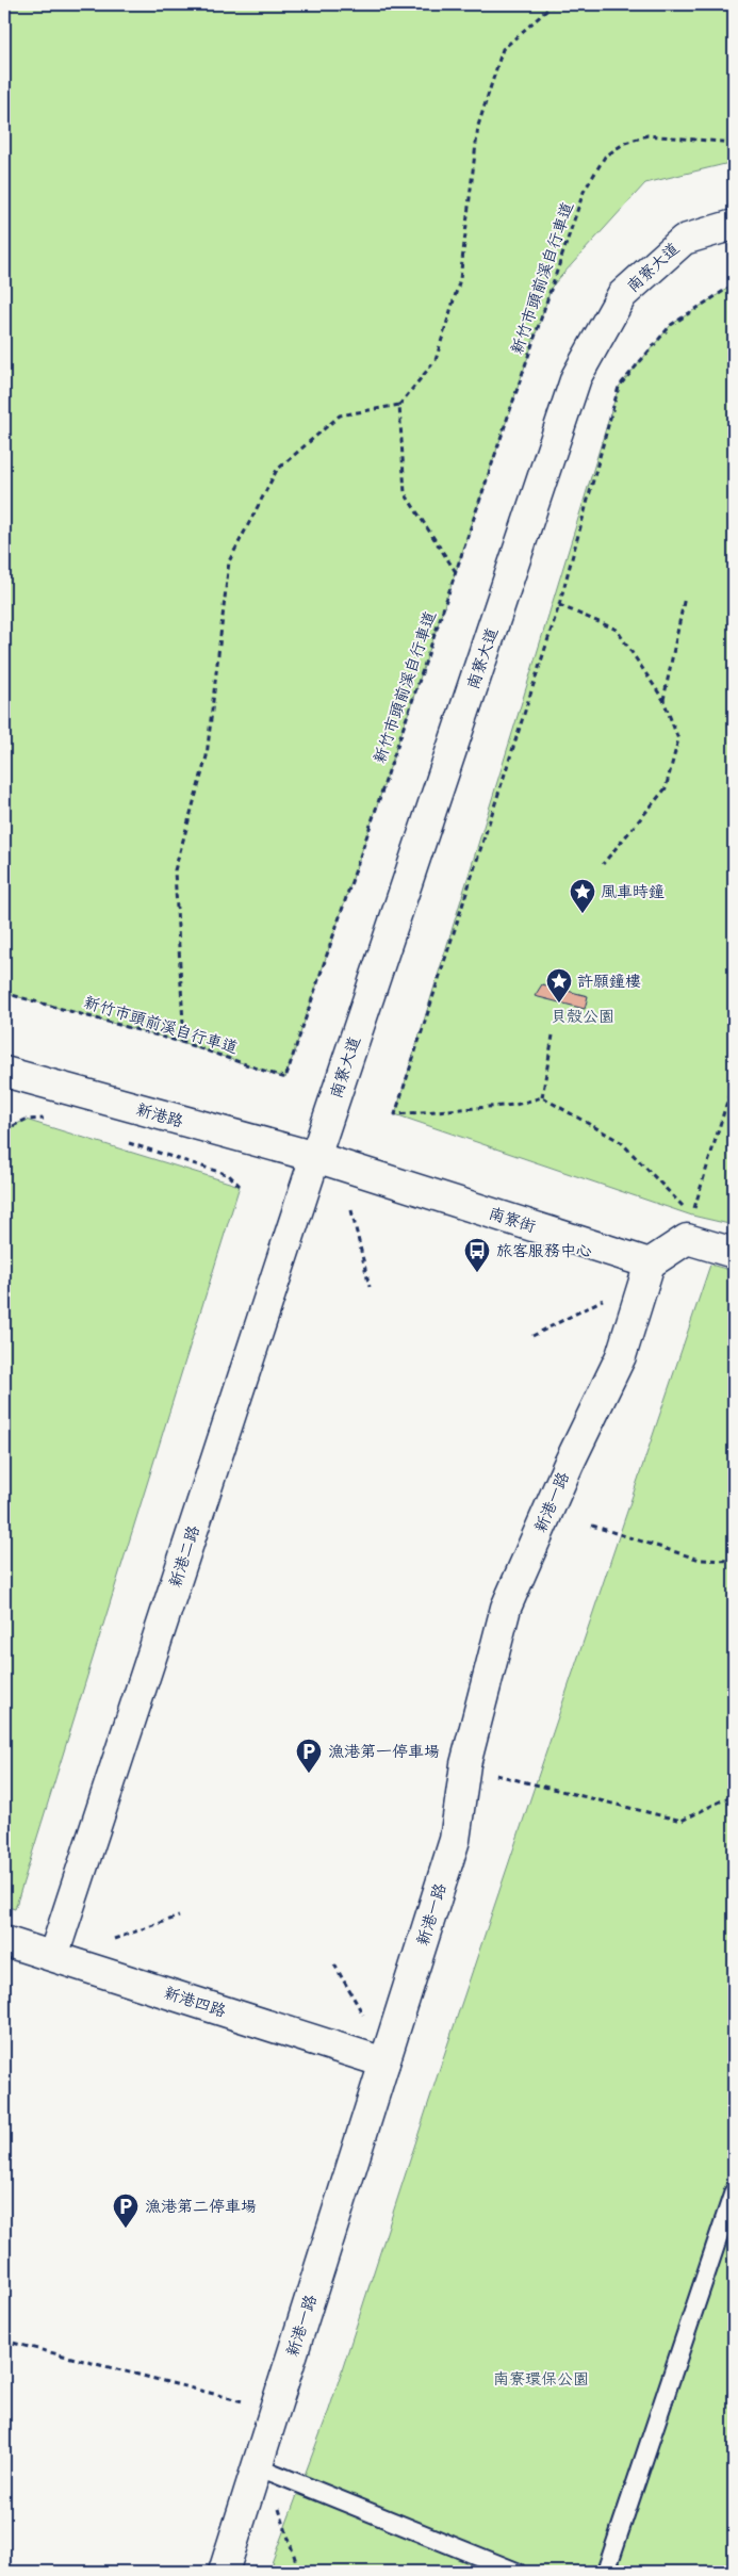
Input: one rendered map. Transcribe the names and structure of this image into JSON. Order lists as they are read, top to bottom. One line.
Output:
{"streets":{"street":["南寮大道","新港路","南寮街","新港一路","新港二路","新港四路"],"path":["新竹市頭前溪自行車道"]},"crossings":[["南寮大道","新港路"],["南寮大道","南寮街"],["南寮大道","新港二路"],["新港路","南寮街"],["新港路","新港二路"],["南寮街","新港一路"],["南寮街","新港二路"],["新港一路","新港四路"],["新港二路","新港四路"]],"parks":["貝殼公園","南寮環保公園"],"places":{"place":["風車時鐘","許願鐘樓"],"bus stop":["旅客服務中心"],"parking":["漁港第一停車場","漁港第二停車場"]}}
